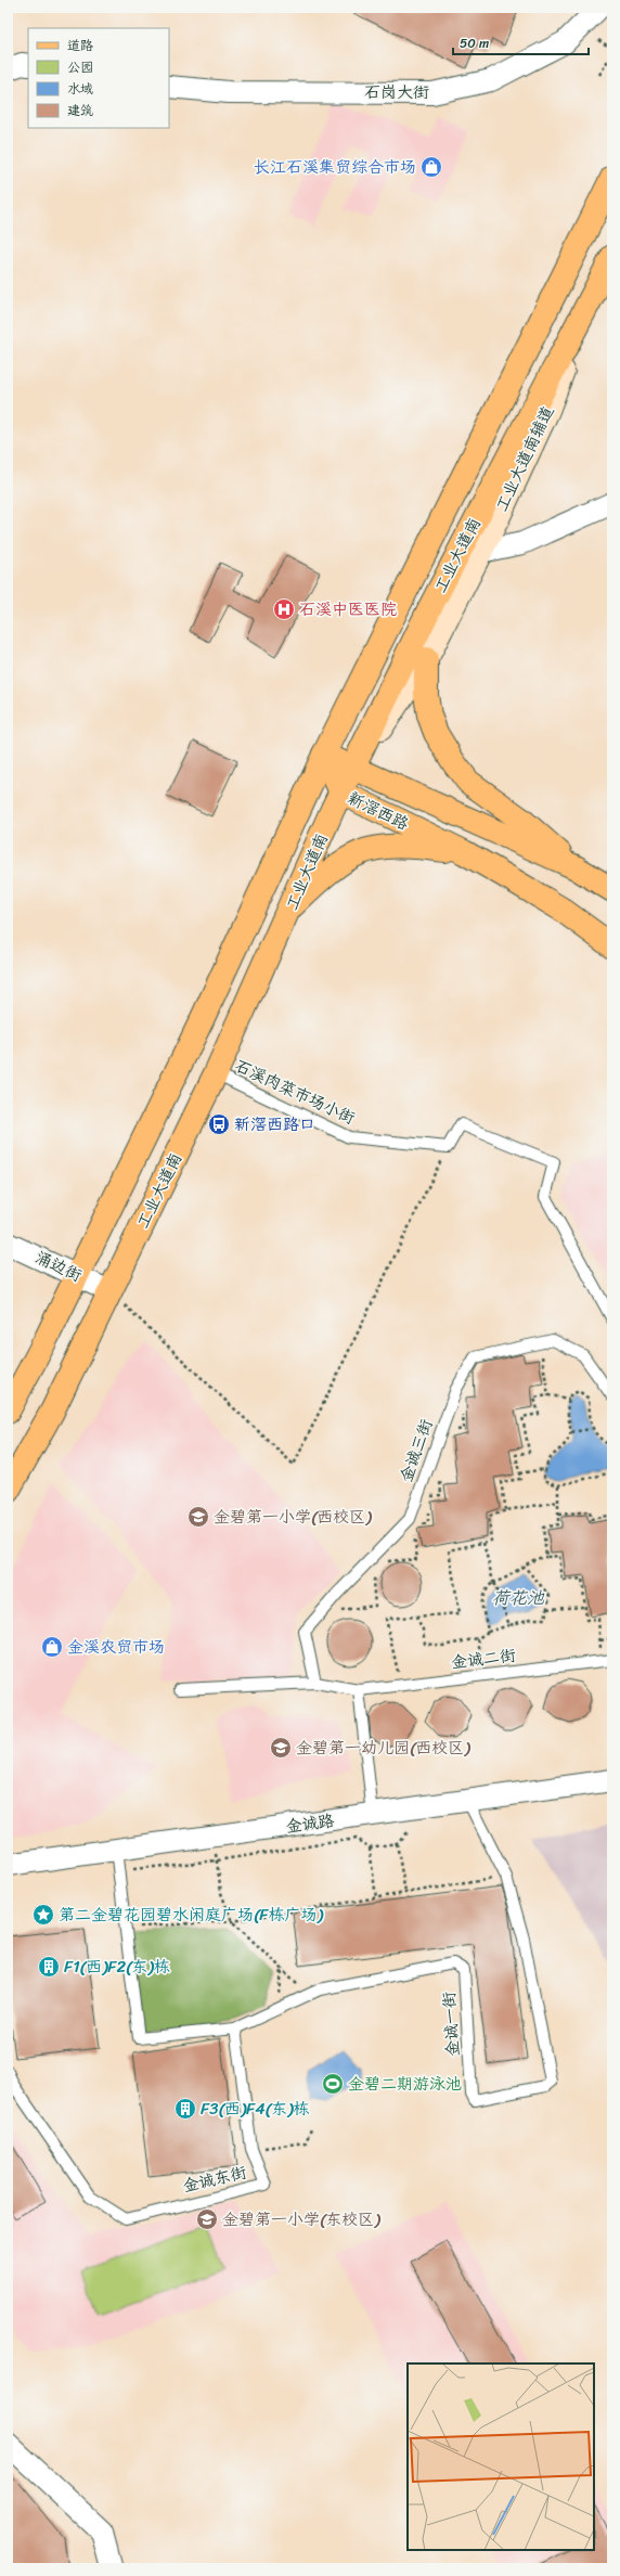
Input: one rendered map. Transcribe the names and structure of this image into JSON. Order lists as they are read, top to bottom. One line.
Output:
{"streets":{"main road":["工业大道南辅道","工业大道南","新滘西路"],"street":["石岗大街","涌边街","金诚路"],"lane":["石溪肉菜市场小街","金诚三街","金诚二街","金诚一街","金诚东街"]},"crossings":[["工业大道南辅道","工业大道南"],["工业大道南辅道","新滘西路"],["工业大道南","新滘西路"],["工业大道南","石溪肉菜市场小街"],["工业大道南","涌边街"],["金诚路","金诚一街"],["金诚一街","金诚东街"]],"water":["荷花池"],"places":{"shop":["长江石溪集贸综合市场","金溪农贸市场"],"hospital":["石溪中医医院"],"bus stop":["新滘西路口"],"school or university":["金碧第一小学(西校区)","金碧第一幼儿园(西校区)","金碧第一小学(东校区)"],"place":["第二金碧花园碧水闲庭广场(F栋广场)"],"building":["F1(西)F2(东)栋","F3(西)F4(东)栋"],"sports":["金碧二期游泳池"]},"legend":["道路","公园","水域","建筑"],"scale_bar":"50 m"}
